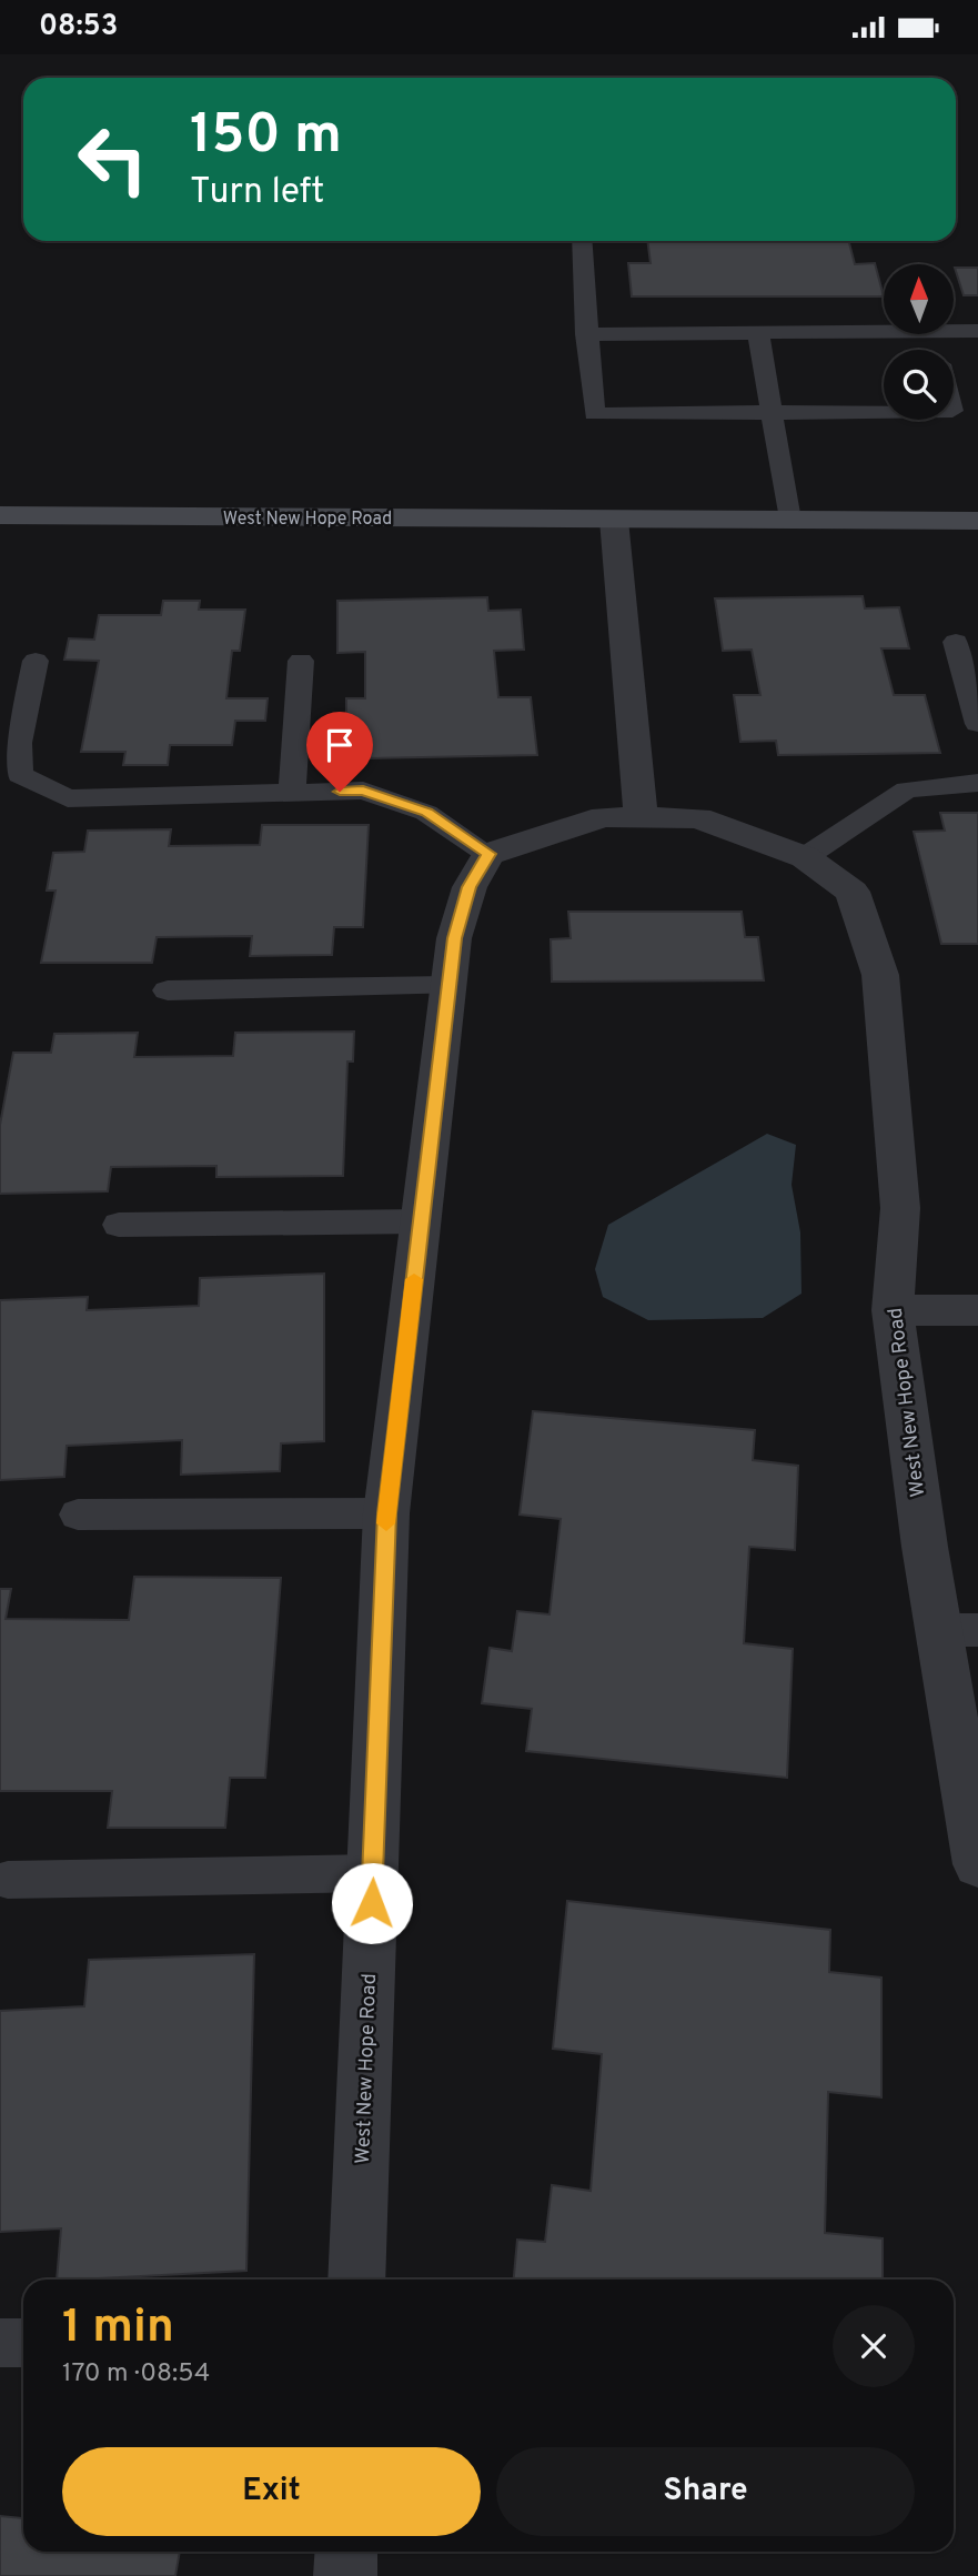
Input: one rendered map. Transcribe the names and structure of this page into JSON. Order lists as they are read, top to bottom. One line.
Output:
{"streets":{"main road":["West New Hope Road"]},"north":"top","page":{"status":"08:53","turn":["150 m","Turn left"],"heading":["1 min","170 m · 08:54"],"buttons":["Exit","Share"]}}
